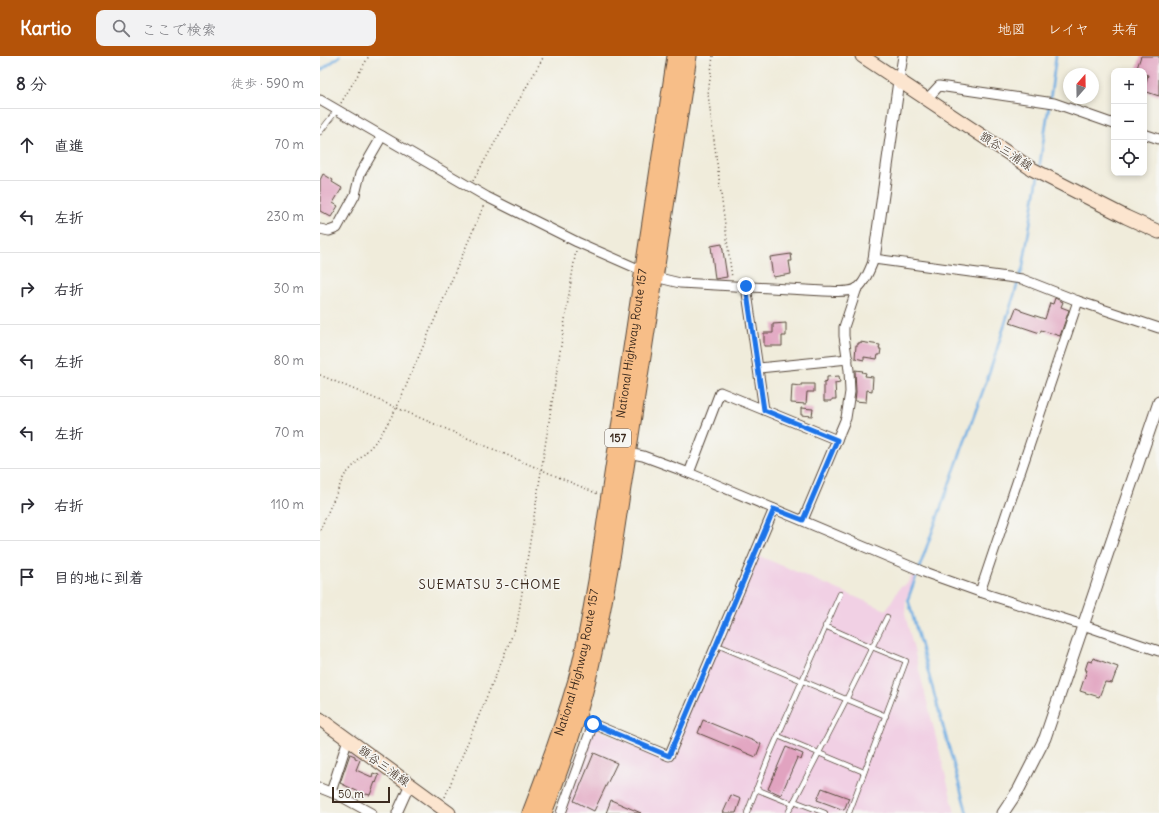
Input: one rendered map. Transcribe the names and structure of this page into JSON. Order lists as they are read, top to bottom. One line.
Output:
{"streets":{"highway":["National Highway Route 157","157"],"main road":["額谷三浦線"]},"districts":["SUEMATSU 3-CHOME"],"scale_bar":"50 m","north":"top","page":{"header":"Kartio","search":"ここで検索","nav":["地図","レイヤ","共有"],"heading":["8 分","徒歩 · 590 m"],"map_buttons":["+","−"],"list":[["直進","70 m"],["左折","230 m"],["右折","30 m"],["左折","80 m"],["左折","70 m"],["右折","110 m"],"目的地に到着"],"scale":"50 m"}}
